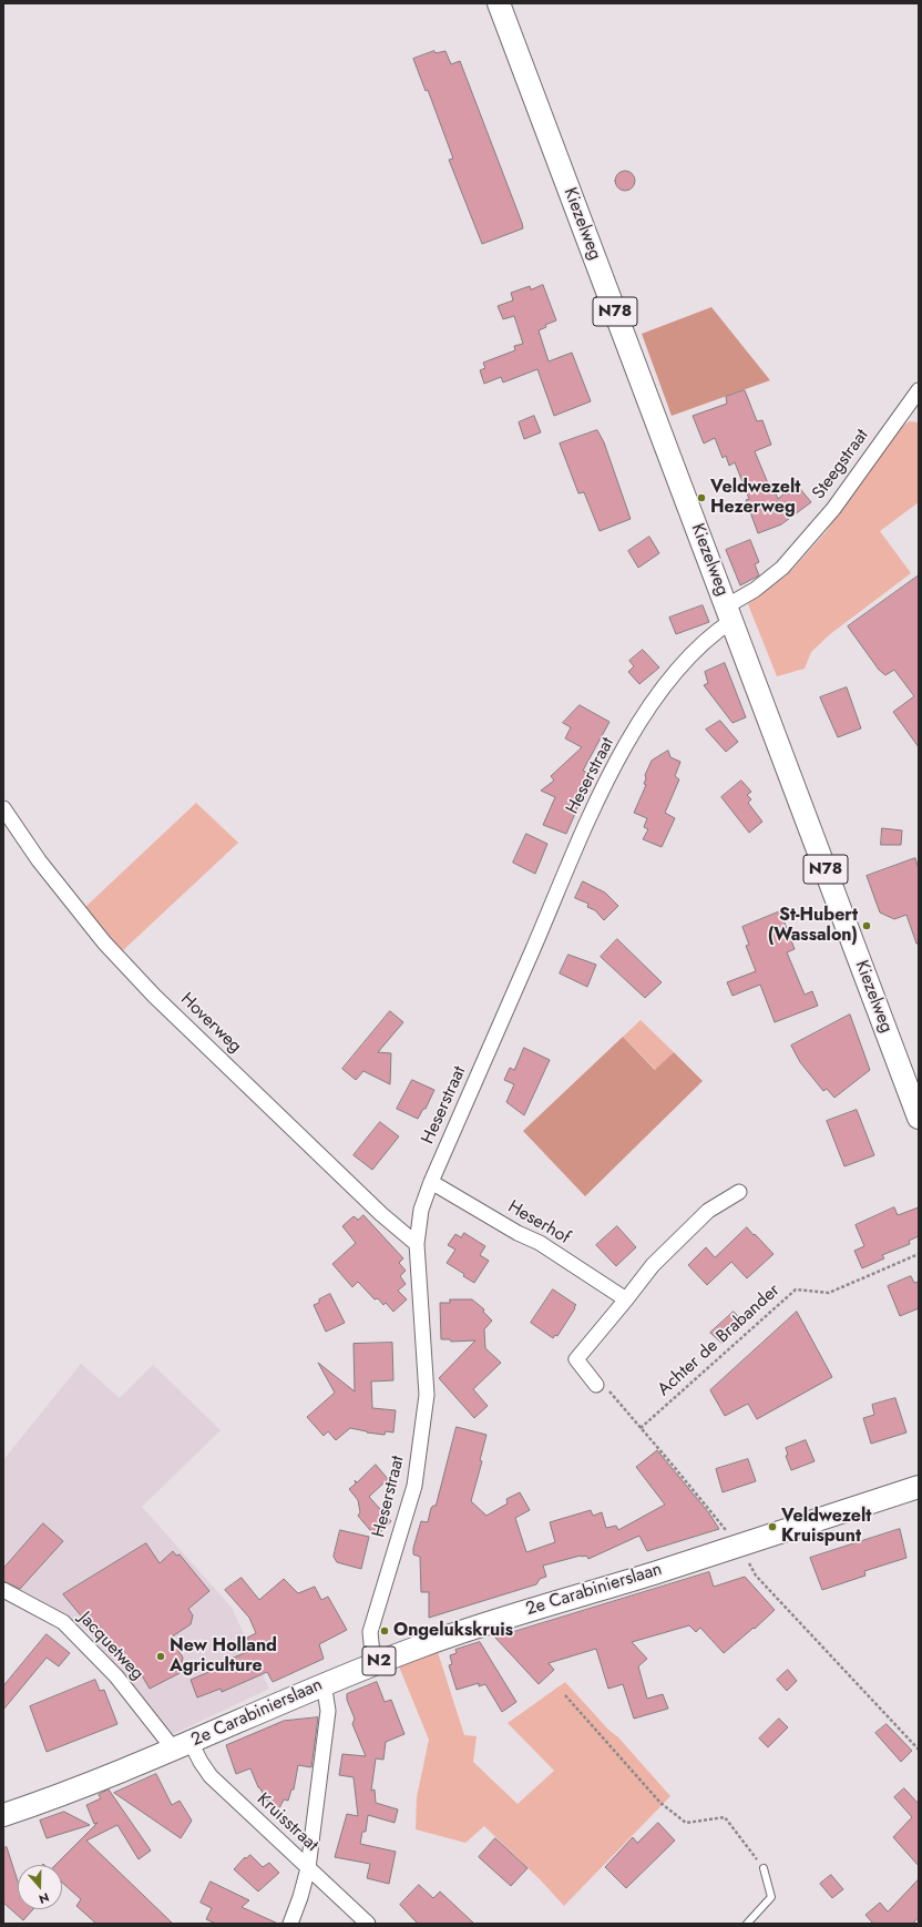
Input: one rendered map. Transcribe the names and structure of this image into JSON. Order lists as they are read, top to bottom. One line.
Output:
{"streets":{"main road":["Kiezelweg","N78","2e Carabinierslaan","N2"],"street":["Steegstraat","Heserstraat","Hoverweg","Heserhof","Jacquetweg","Kruisstraat"],"path":["Achter de Brabander"]},"crossings":[["Kiezelweg","Steegstraat"],["Kiezelweg","Heserstraat"],["Steegstraat","Heserstraat"],["Heserstraat","Hoverweg"],["Heserstraat","Heserhof"],["Heserstraat","2e Carabinierslaan"],["2e Carabinierslaan","Jacquetweg"],["2e Carabinierslaan","Kruisstraat"],["Jacquetweg","Kruisstraat"]],"places":["Veldwezelt Hezerweg","St-Hubert (Wassalon)","Veldwezelt Kruispunt","Ongelukskruis","New Holland Agriculture"],"north":"bottom"}
